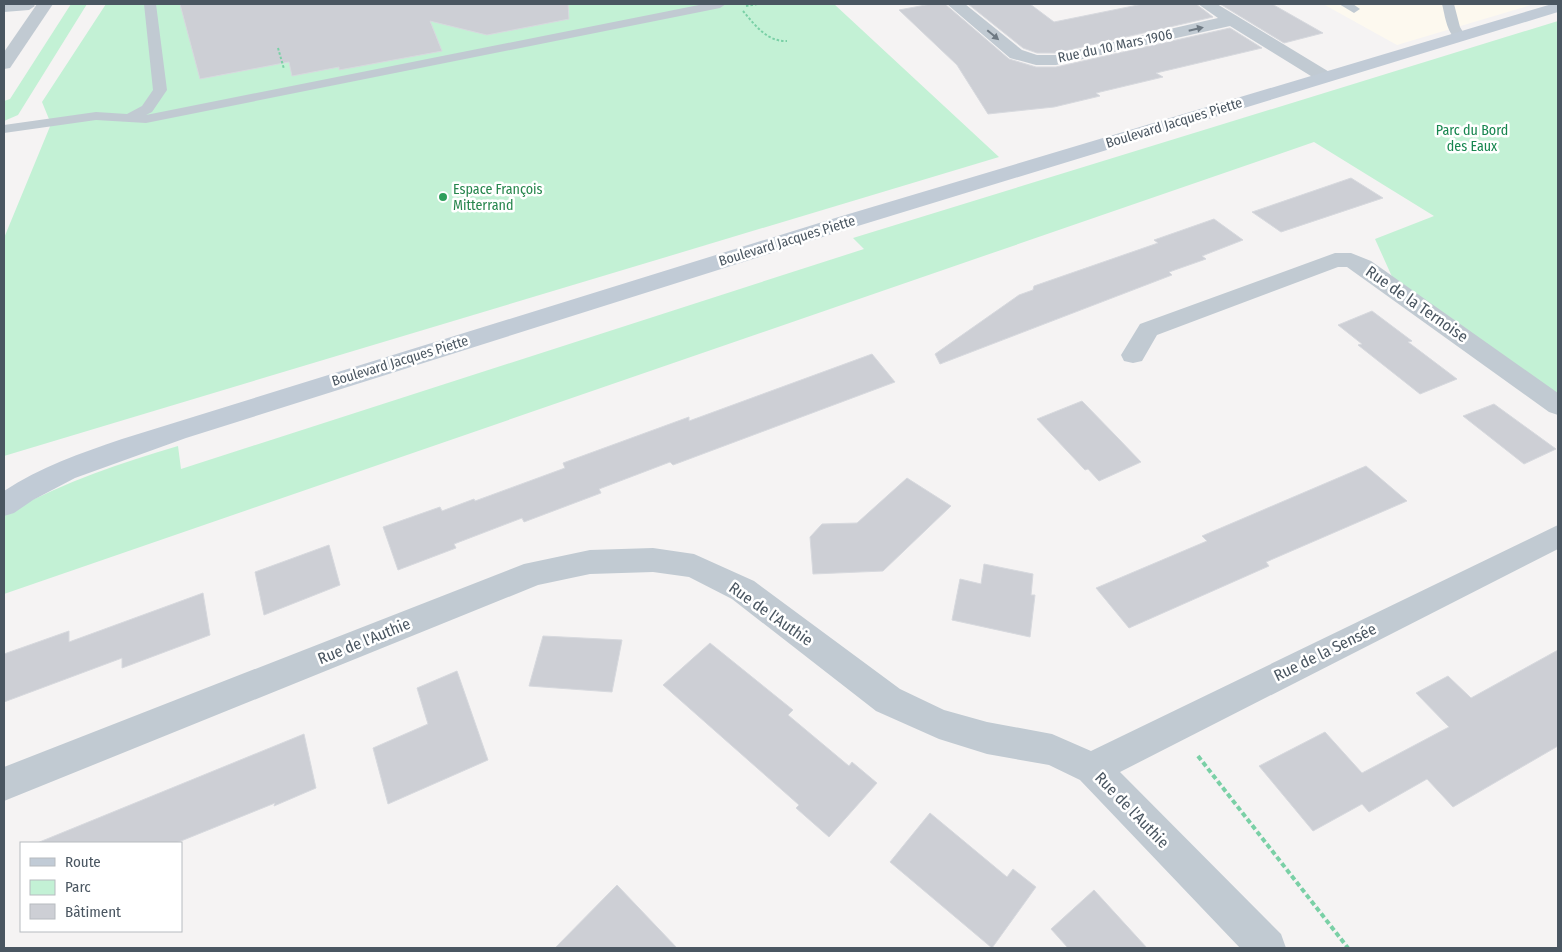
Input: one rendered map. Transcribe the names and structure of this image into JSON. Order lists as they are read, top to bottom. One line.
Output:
{"streets":{"main road":["Boulevard Jacques Piette"],"street":["Rue du 10 Mars 1906","Rue de la Ternoise","Rue de l'Authie","Rue de la Sensée"]},"crossings":[["Rue de l'Authie","Rue de la Sensée"]],"one_way":["Rue du 10 Mars 1906"],"parks":["Parc du Bord des Eaux"],"places":["Espace François Mitterrand"],"legend":["Route","Parc","Bâtiment"]}
